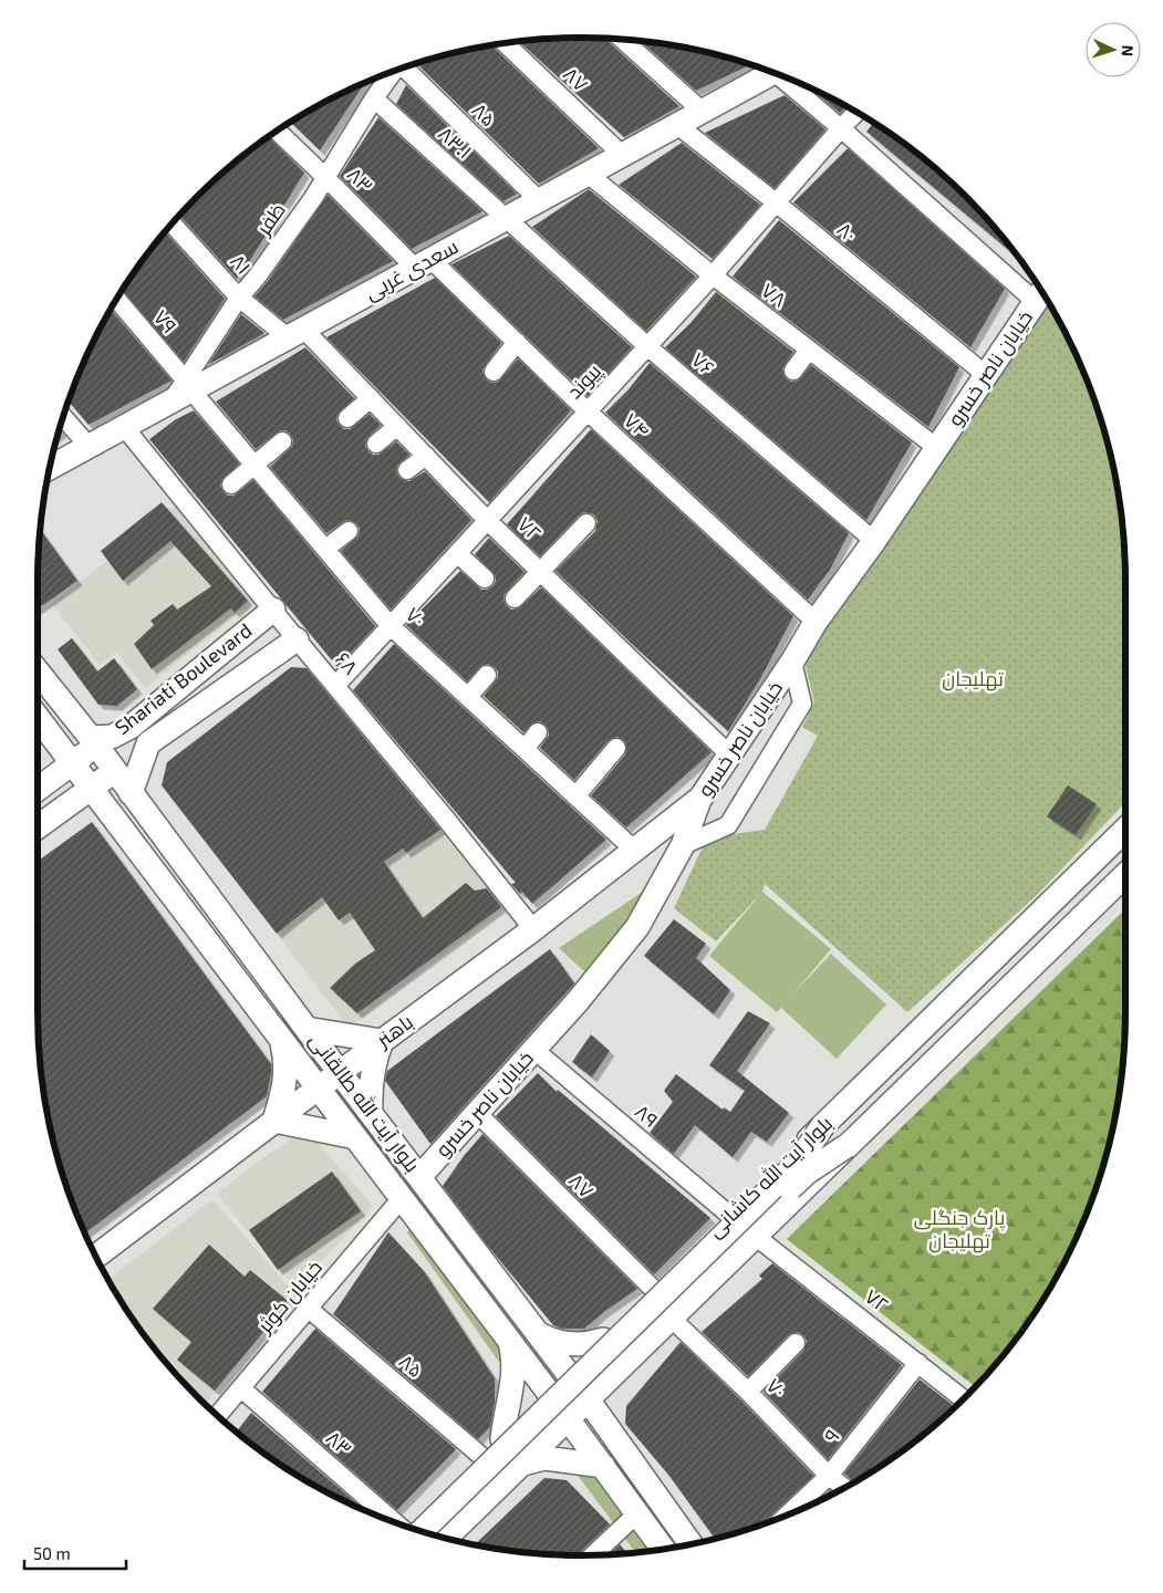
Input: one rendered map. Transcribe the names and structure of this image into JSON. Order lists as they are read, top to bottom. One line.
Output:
{"streets":{"main road":["سعدی غربی","خیابان ناصر خسرو","Shariati Boulevard","باهنر","بلوار آیت الله طالقانی","بلوار آیت الله کاشانی"],"street":["۸۷","۸۵","۸۳.۱","۸۳","ظفر","۸۰","۸۱","۷۸","۷۹","۷۶","پیوند","۷۴","۷۲","۷۰","۶۸","۸۹","خیابان کوثر","۹"]},"crossings":[["۸۷","سعدی غربی"],["۸۷","خیابان ناصر خسرو"],["۸۷","بلوار آیت الله کاشانی"],["۸۵","سعدی غربی"],["۸۵","بلوار آیت الله کاشانی"],["۸۵","خیابان کوثر"],["۸۳.۱","ظفر"],["۸۳.۱","سعدی غربی"],["۸۳.۱","۷۶"],["۸۳","ظفر"],["۸۳","سعدی غربی"],["۸۳","۷۴"],["۸۳","خیابان کوثر"],["ظفر","۸۱"],["ظفر","سعدی غربی"],["ظفر","۷۹"],["ظفر","۷۰"],["۸۰","سعدی غربی"],["۸۰","خیابان ناصر خسرو"],["۸۰","پیوند"],["۸۱","سعدی غربی"],["۸۱","۷۲"],["سعدی غربی","۷۸"],["سعدی غربی","۷۹"],["سعدی غربی","۷۶"],["سعدی غربی","۷۴"],["سعدی غربی","۷۲"],["سعدی غربی","۷۰"],["سعدی غربی","۶۸"],["۷۸","خیابان ناصر خسرو"],["۷۸","پیوند"],["۷۹","۷۰"],["۷۶","خیابان ناصر خسرو"],["۷۶","پیوند"],["خیابان ناصر خسرو","۷۴"],["خیابان ناصر خسرو","۷۲"],["خیابان ناصر خسرو","باهنر"],["خیابان ناصر خسرو","بلوار آیت الله طالقانی"],["خیابان ناصر خسرو","۸۹"],["پیوند","۷۴"],["پیوند","۷۲"],["پیوند","۷۰"],["پیوند","۶۸"],["۷۲","بلوار آیت الله کاشانی"],["۷۲","۹"],["۷۰","باهنر"],["۷۰","بلوار آیت الله کاشانی"],["۷۰","۹"],["۶۸","Shariati Boulevard"],["۶۸","باهنر"],["Shariati Boulevard","بلوار آیت الله طالقانی"],["باهنر","بلوار آیت الله طالقانی"],["بلوار آیت الله طالقانی","بلوار آیت الله کاشانی"],["بلوار آیت الله طالقانی","خیابان کوثر"],["۸۹","بلوار آیت الله کاشانی"]],"parks":["تهلیجان","پارک جنگلی تهلیجان"],"scale_bar":"50 m","north":"right"}
